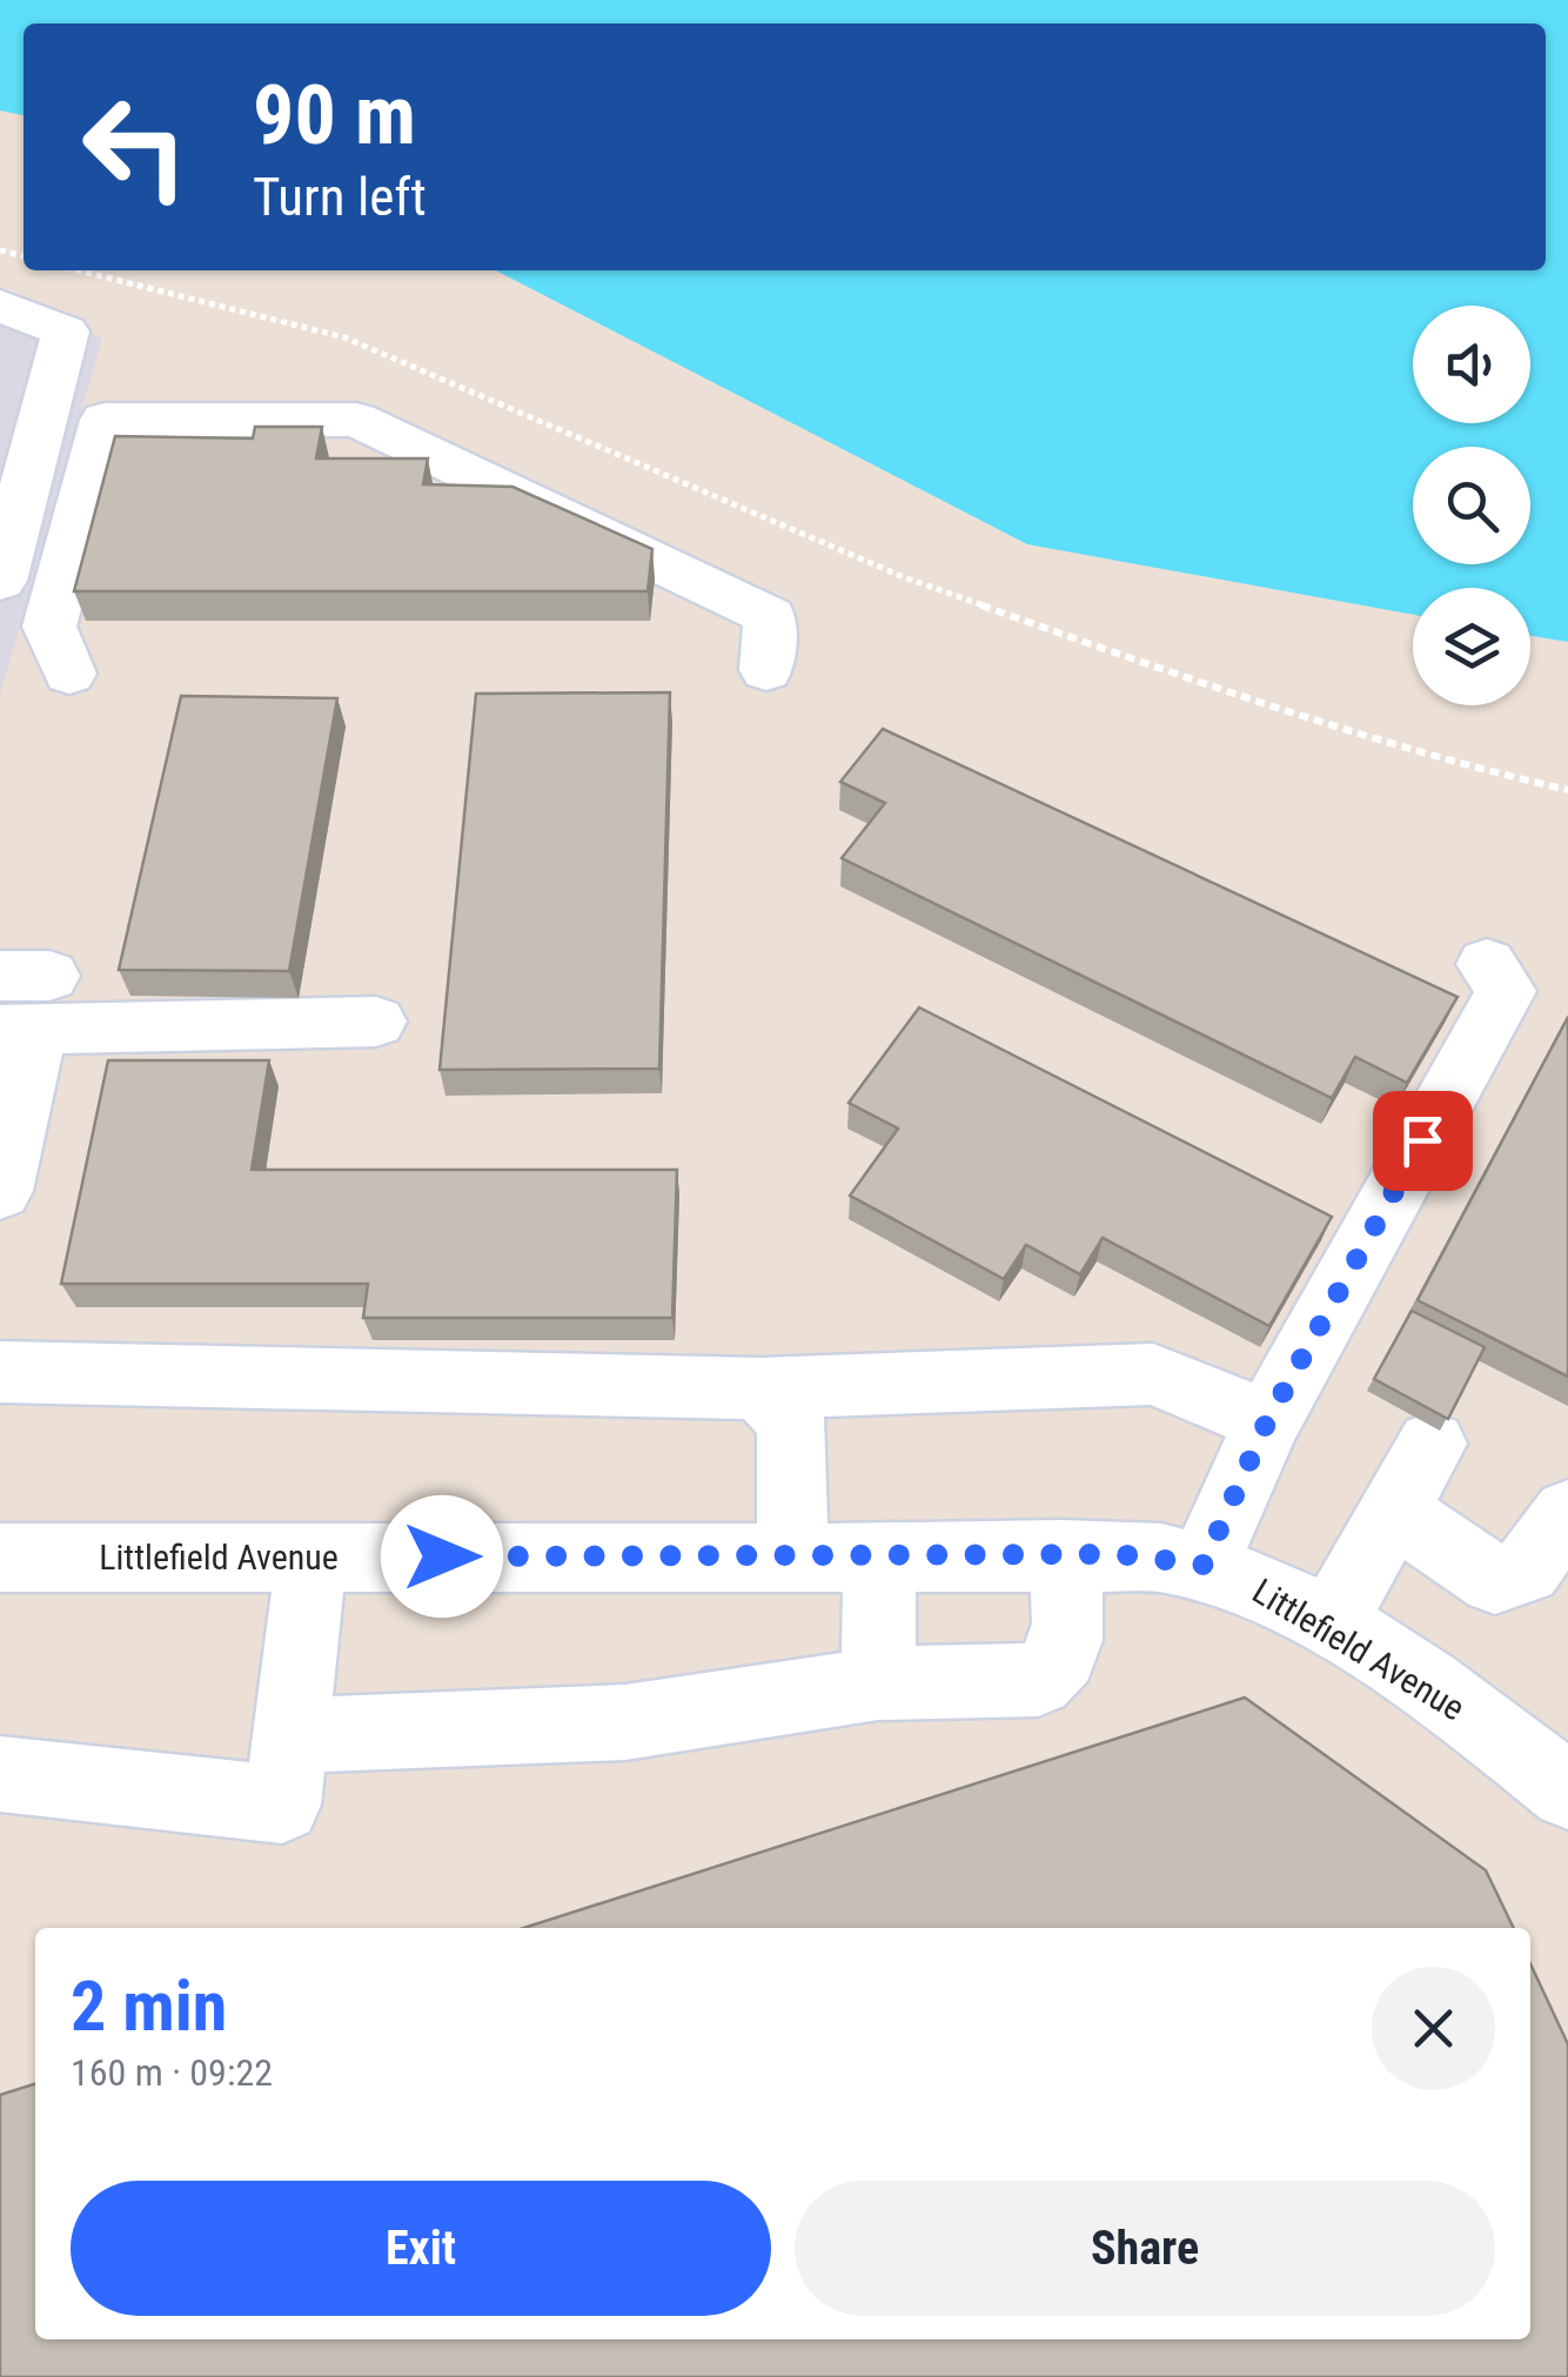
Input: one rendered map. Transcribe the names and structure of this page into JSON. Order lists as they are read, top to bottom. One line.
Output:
{"streets":{"street":["Littlefield Avenue"]},"page":{"turn":["90 m","Turn left"],"heading":["2 min","160 m · 09:22"],"buttons":["Exit","Share"]}}
